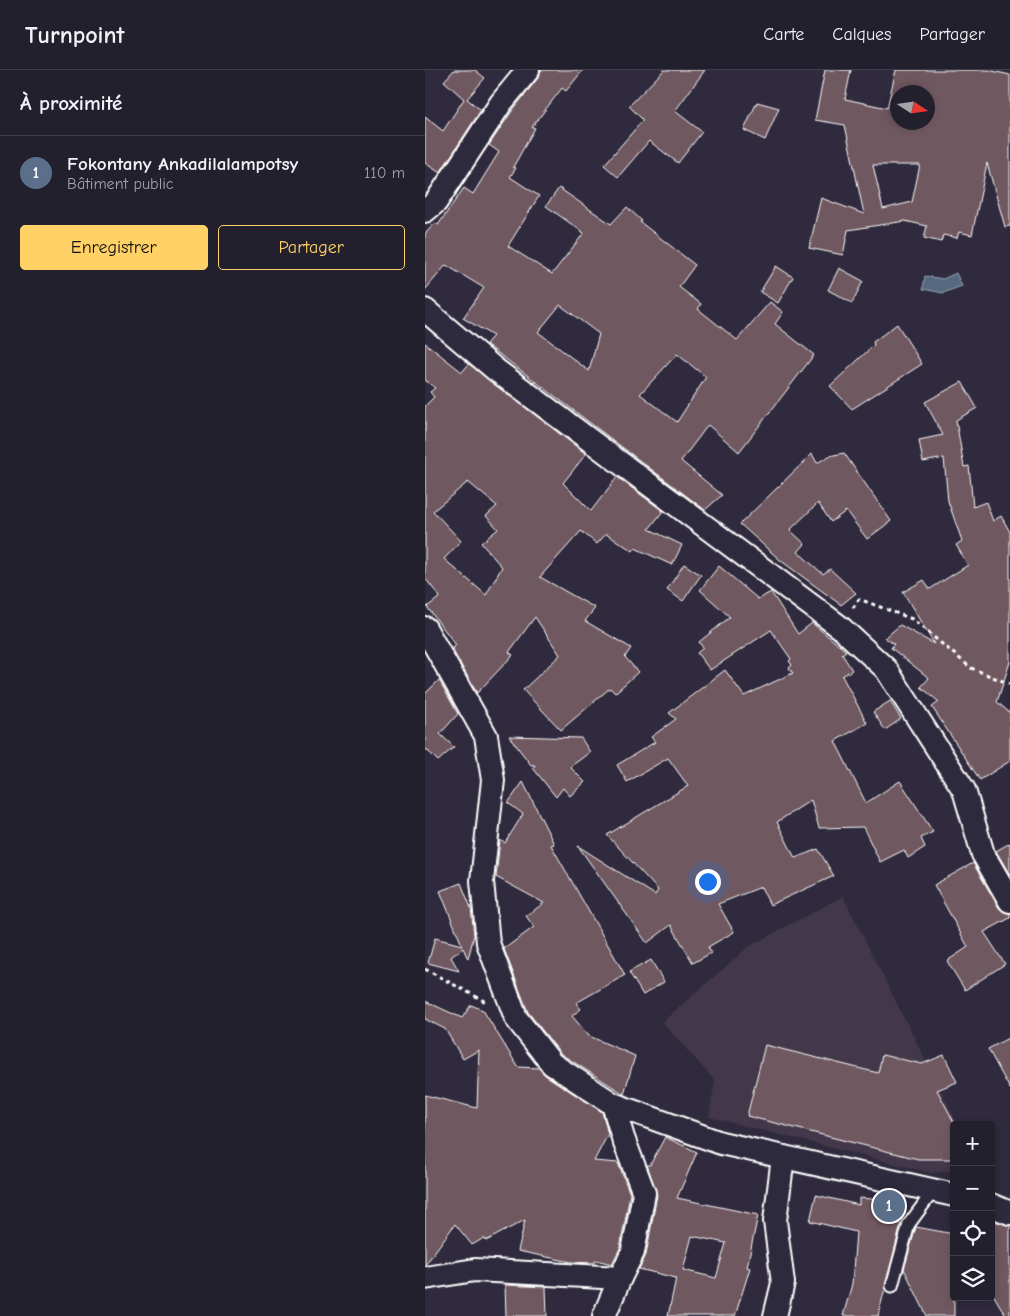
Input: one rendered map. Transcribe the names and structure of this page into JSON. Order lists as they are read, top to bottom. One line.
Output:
{"north":"right","page":{"header":"Turnpoint","nav":["Carte","Calques","Partager"],"heading":"À proximité","list":[{"mark":"1","name":"Fokontany Ankadilalampotsy","note":"Bâtiment public","value":"110 m"}],"buttons":["Enregistrer","Partager"],"map_buttons":["+","−"],"pins":"1"}}
